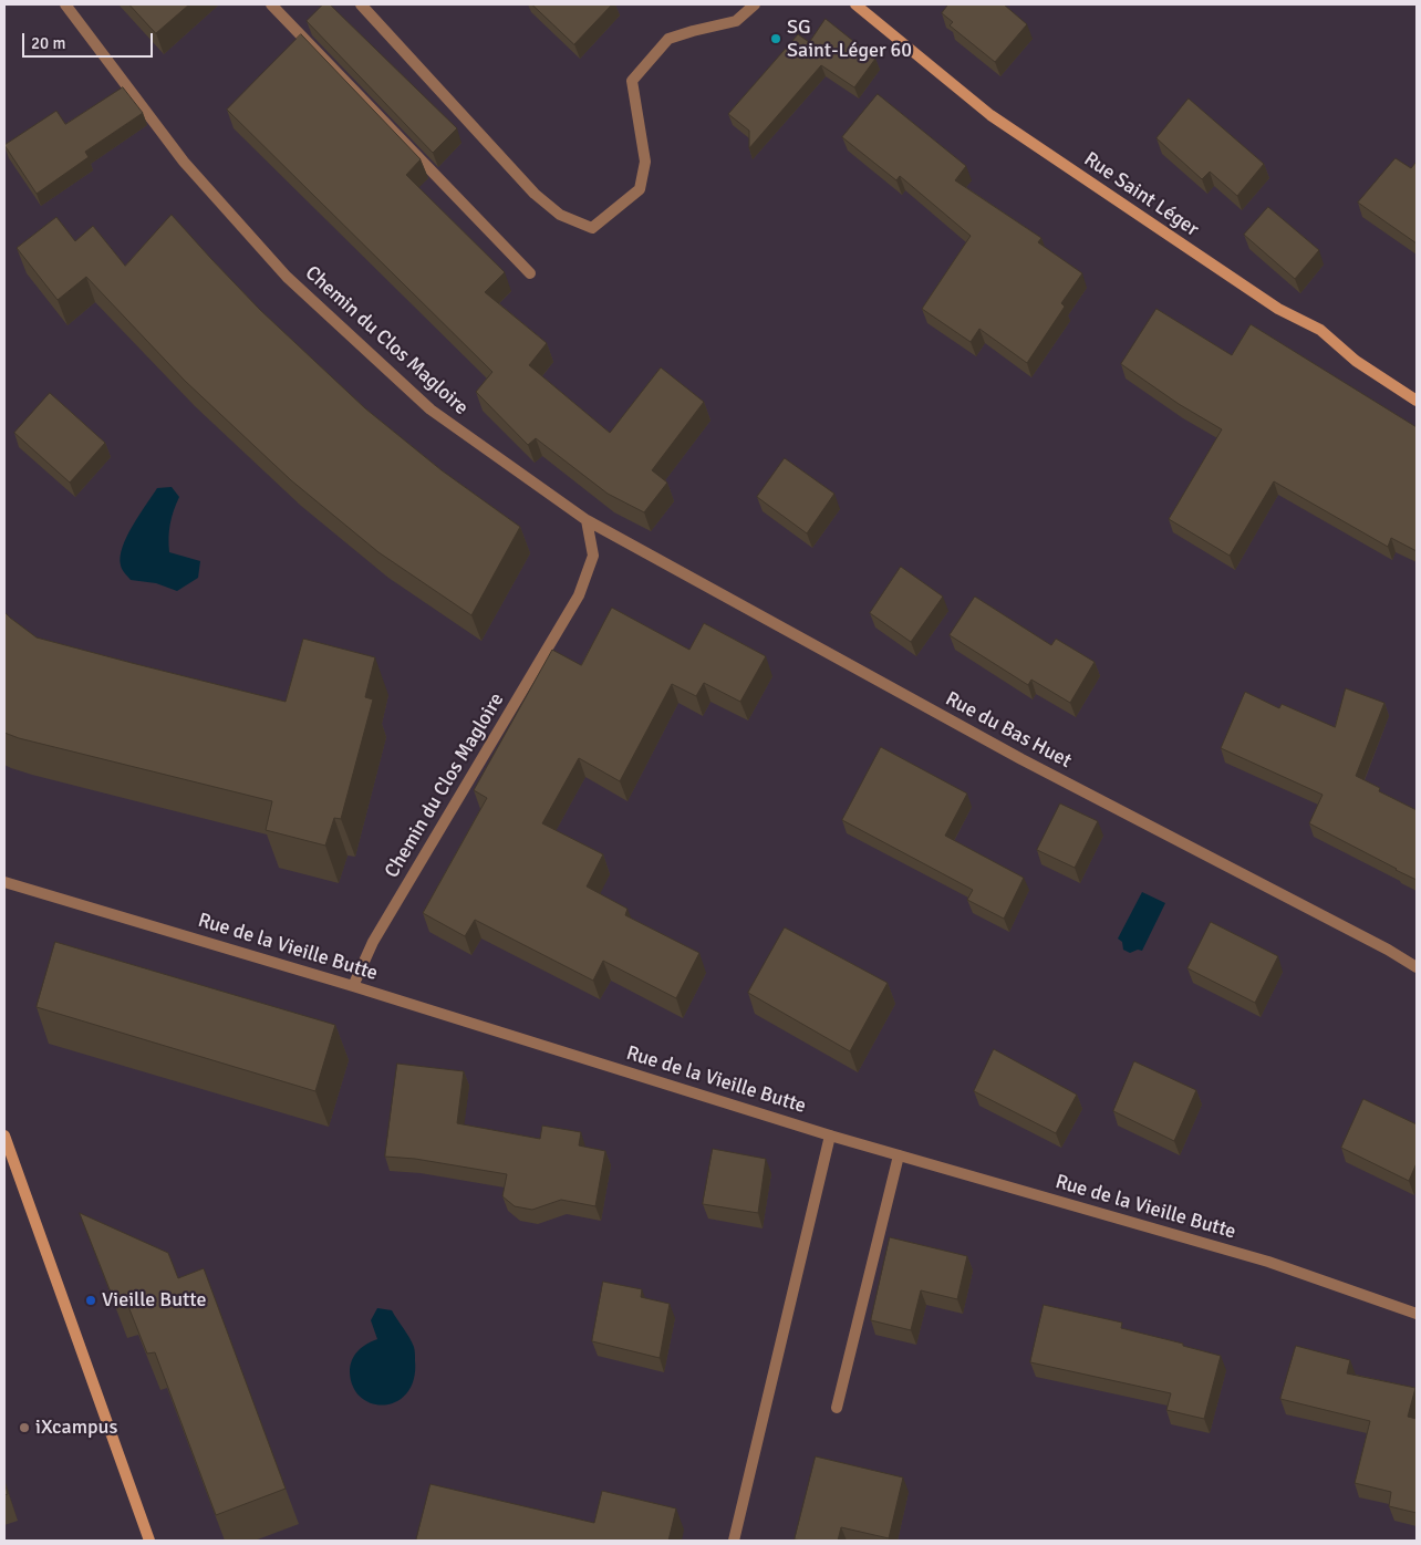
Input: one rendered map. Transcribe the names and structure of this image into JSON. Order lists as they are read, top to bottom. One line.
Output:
{"streets":{"street":["Rue Saint Léger","Chemin du Clos Magloire","Rue du Bas Huet","Rue de la Vieille Butte"]},"crossings":[["Chemin du Clos Magloire","Rue du Bas Huet"],["Chemin du Clos Magloire","Rue de la Vieille Butte"]],"places":["SG Saint-Léger 60","Vieille Butte","iXcampus"],"scale_bar":"20 m"}
